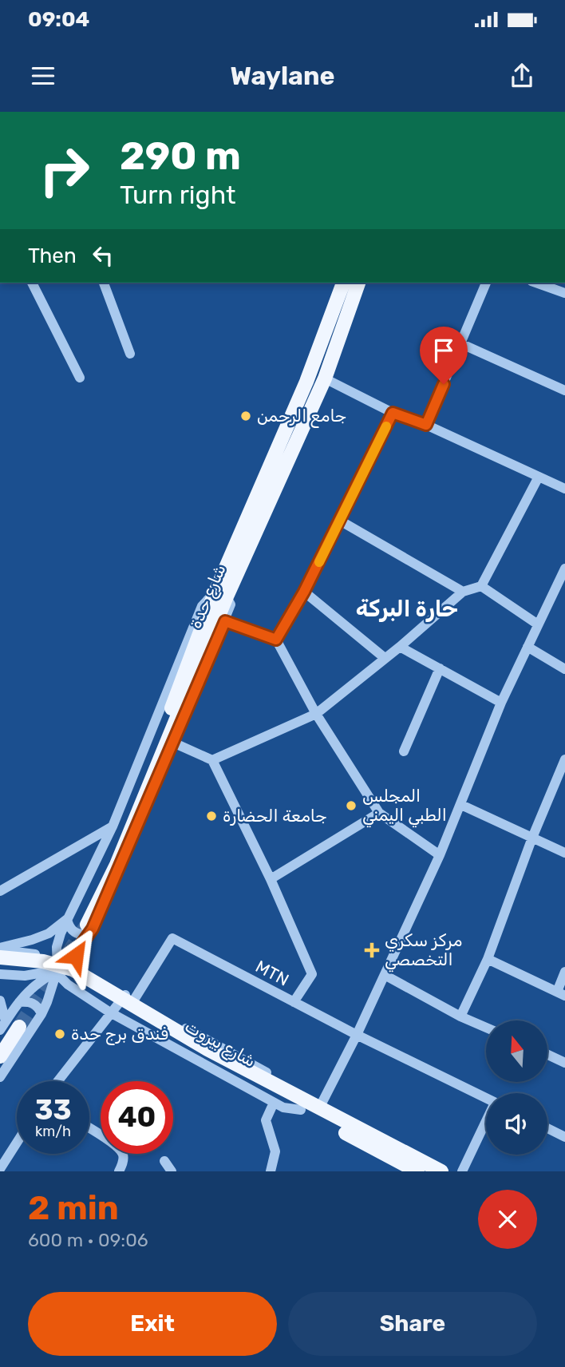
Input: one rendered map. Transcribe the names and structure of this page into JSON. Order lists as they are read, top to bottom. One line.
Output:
{"streets":{"main road":["شارع حدة","شارع بيروت"],"street":["MTN"]},"districts":["حارة البركة"],"places":{"other":["جامع الرحمن","المجلس الطبي اليمني","جامعة الحضارة","فندق برج حدة"],"health":["مركز سكري التخصصي"]},"north":"top","page":{"status":"09:04","header":"Waylane","turn":["290 m","Turn right"],"then":"Then","speed":"33 km/h","limit":"40","heading":["2 min","600 m · 09:06"],"buttons":["Exit","Share"]}}
